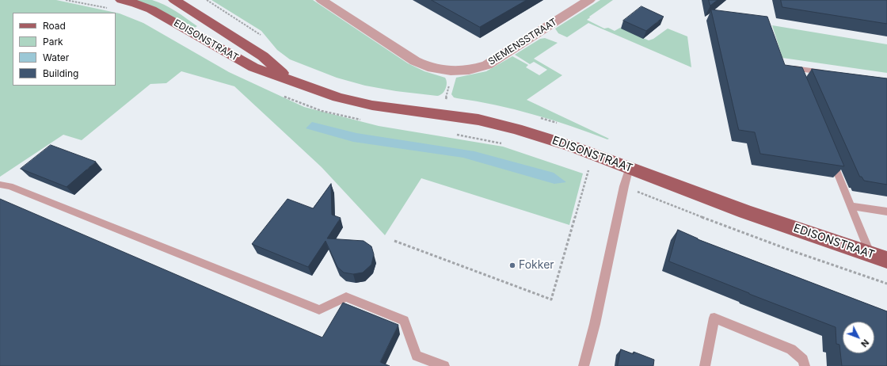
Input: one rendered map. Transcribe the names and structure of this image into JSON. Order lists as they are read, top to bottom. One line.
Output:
{"streets":{"main road":["EDISONSTRAAT"],"street":["SIEMENSSTRAAT"]},"places":["Fokker"],"legend":["Road","Park","Water","Building"],"north":"bottom right"}
